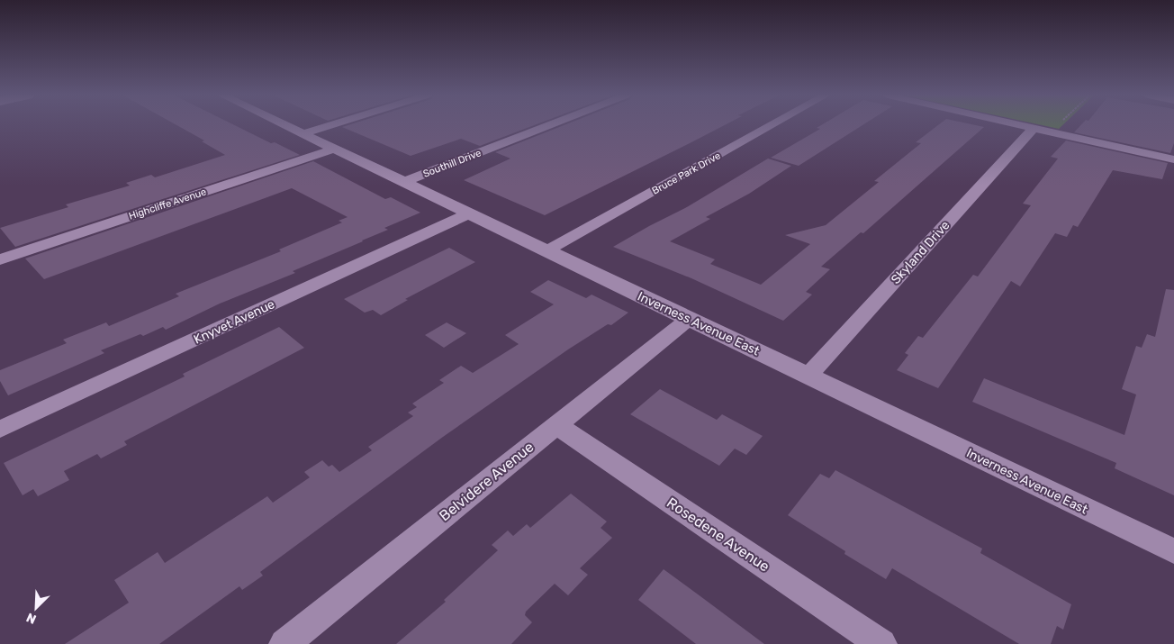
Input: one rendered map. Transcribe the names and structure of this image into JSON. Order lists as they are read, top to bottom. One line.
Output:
{"streets":{"street":["Southill Drive","Bruce Park Drive","Highcliffe Avenue","Skyland Drive","Knyvet Avenue","Inverness Avenue East","Belvidere Avenue","Rosedene Avenue"]},"crossings":[["Southill Drive","Inverness Avenue East"],["Bruce Park Drive","Inverness Avenue East"],["Highcliffe Avenue","Inverness Avenue East"],["Skyland Drive","Inverness Avenue East"],["Knyvet Avenue","Inverness Avenue East"],["Inverness Avenue East","Belvidere Avenue"],["Belvidere Avenue","Rosedene Avenue"]],"north":"bottom left"}
